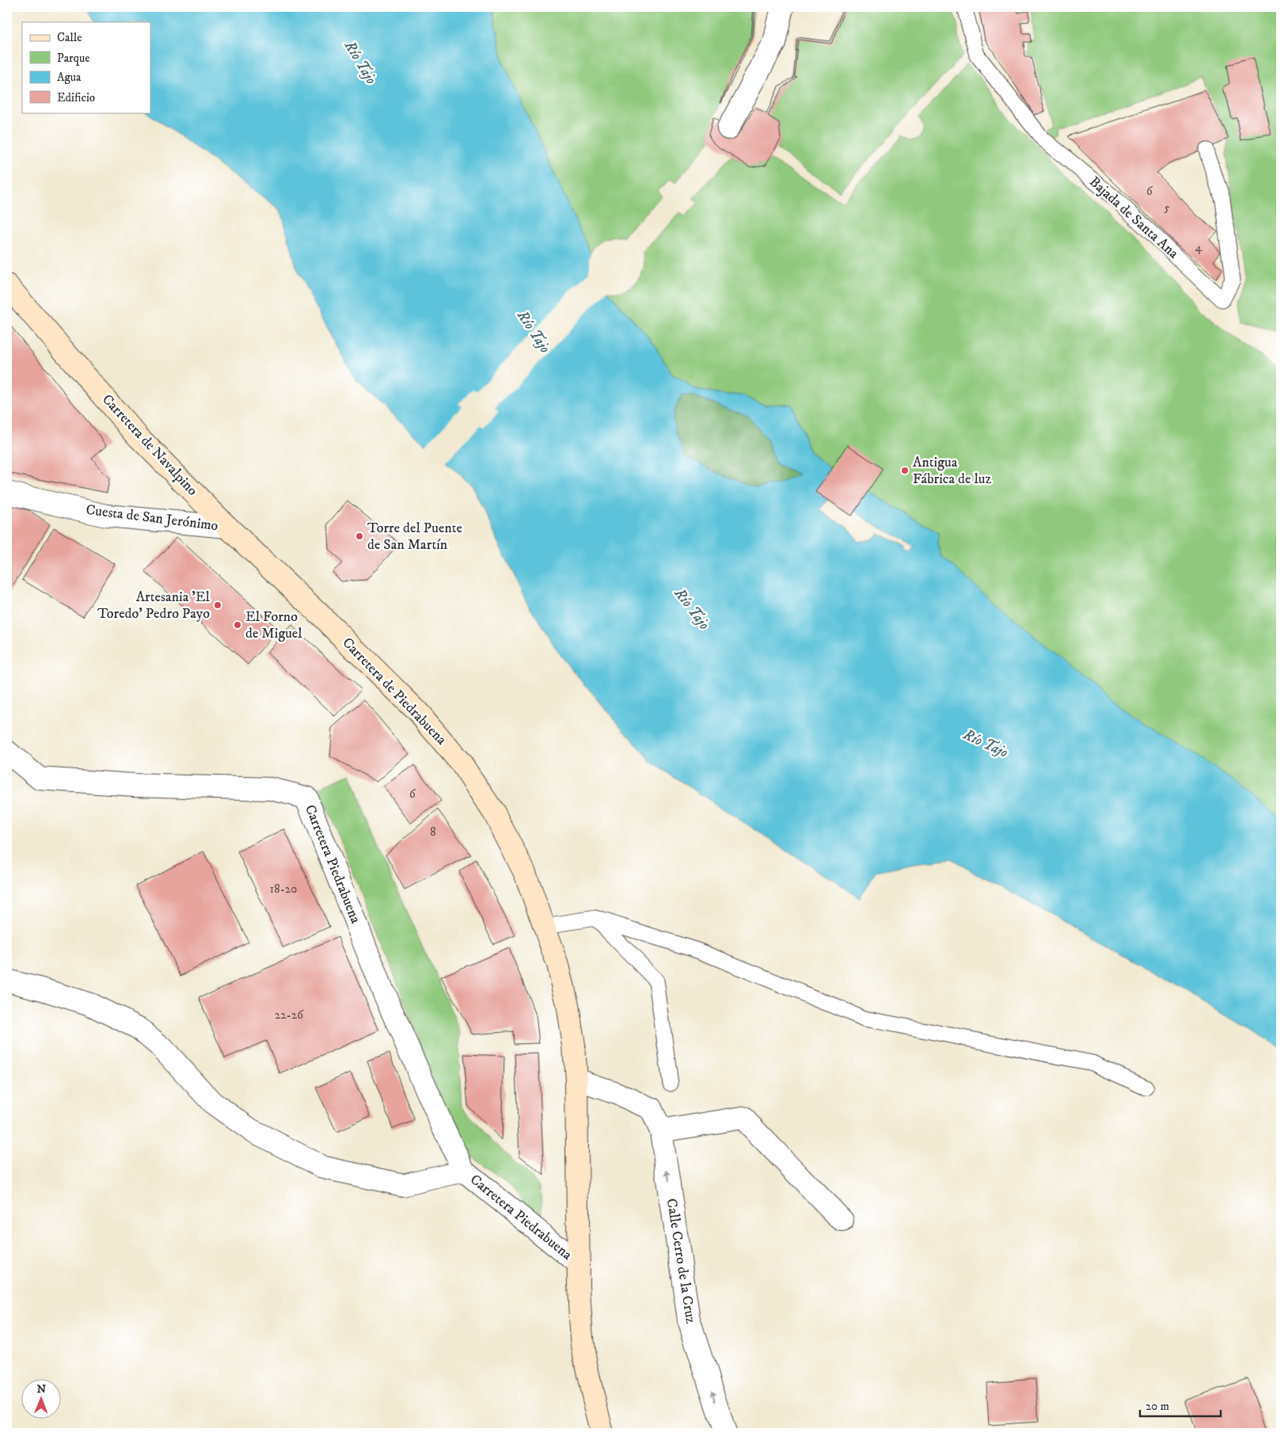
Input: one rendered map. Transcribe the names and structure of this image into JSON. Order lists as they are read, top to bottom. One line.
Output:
{"streets":{"main road":["Carretera de Navalpino","Carretera de Piedrabuena"],"street":["Cuesta de San Jerónimo","Carretera Piedrabuena","Calle Cerro de la Cruz"],"lane":["Bajada de Santa Ana"]},"crossings":[["Carretera de Navalpino","Cuesta de San Jerónimo"],["Carretera de Navalpino","Carretera de Piedrabuena"],["Carretera de Piedrabuena","Carretera Piedrabuena"],["Carretera de Piedrabuena","Calle Cerro de la Cruz"]],"one_way":["Calle Cerro de la Cruz"],"water":["Río Tajo"],"places":["Antigua Fábrica de luz","Torre del Puente de San Martín","Artesania 'El Toredo' Pedro Payo","El Forno de Miguel"],"house_numbers":["6","5","4","6","8","18-20","22-26"],"legend":["Calle","Parque","Agua","Edificio"],"scale_bar":"20 m","north":"top"}
